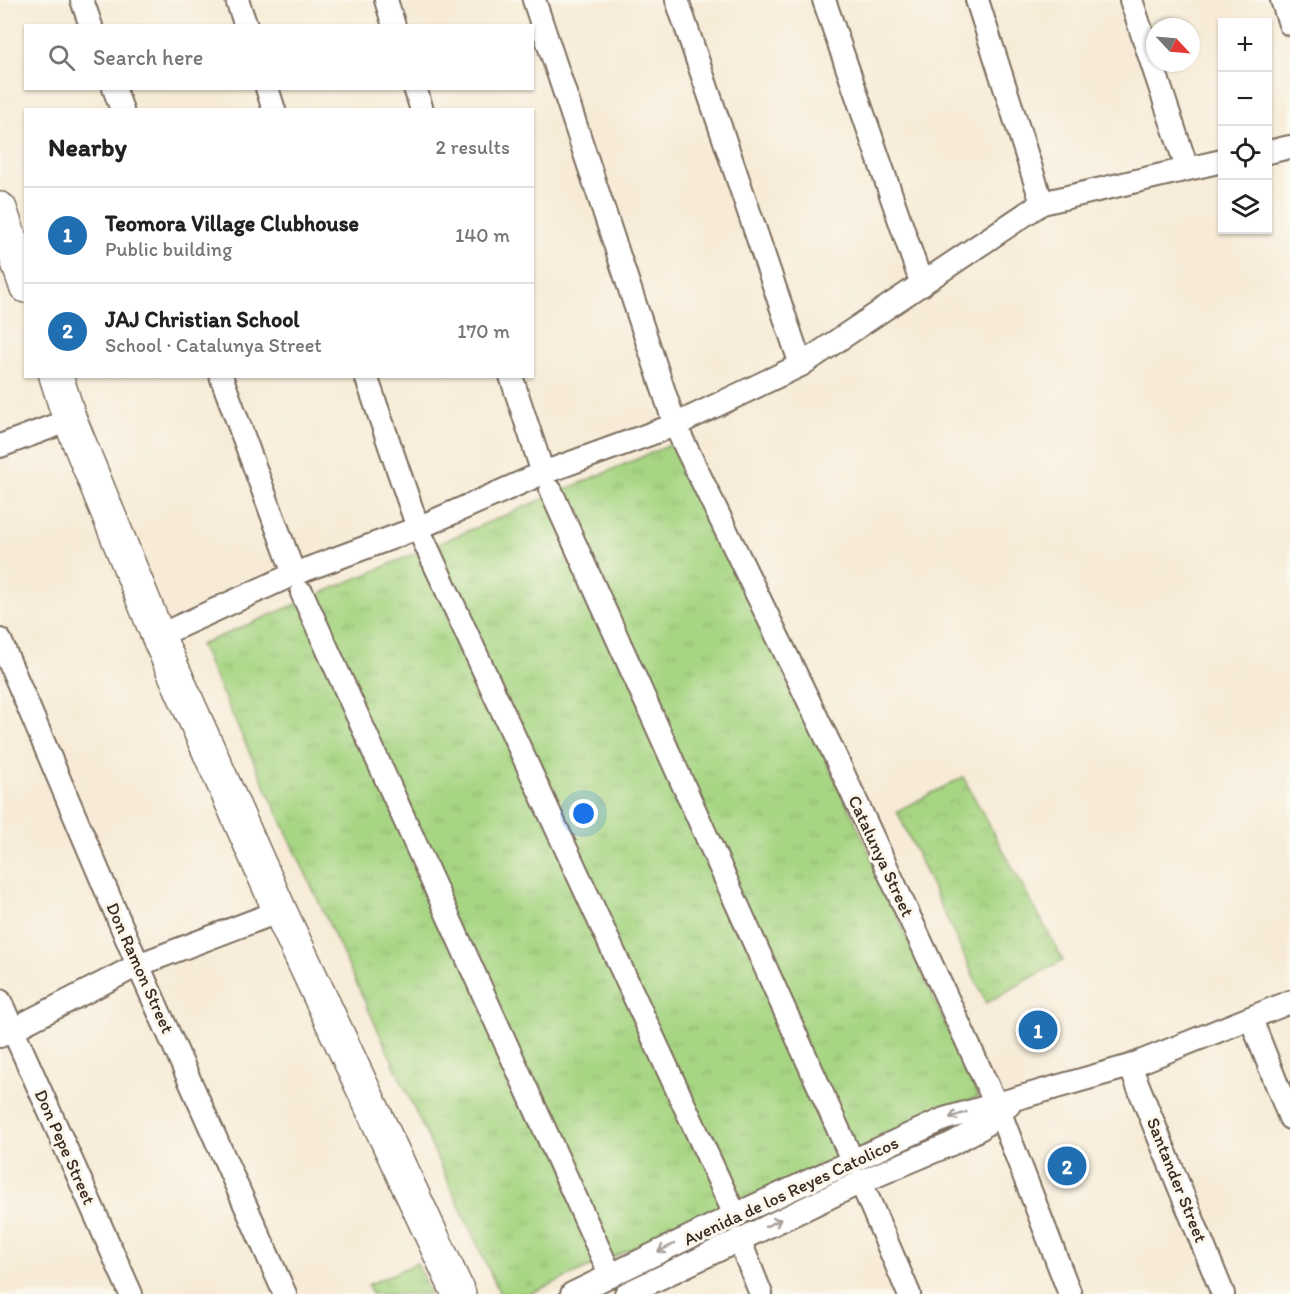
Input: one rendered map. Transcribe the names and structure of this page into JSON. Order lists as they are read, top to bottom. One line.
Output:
{"streets":{"street":["Catalunya Street","Don Ramon Street","Don Pepe Street","Santander Street","Avenida de los Reyes Catolicos"]},"crossings":[["Catalunya Street","Avenida de los Reyes Catolicos"],["Santander Street","Avenida de los Reyes Catolicos"]],"north":"bottom right","page":{"map_buttons":["+","−"],"search":"Search here","heading":["Nearby","2 results"],"list":[{"mark":"1","name":"Teomora Village Clubhouse","note":"Public building","value":"140 m"},{"mark":"2","name":"JAJ Christian School","note":"School · Catalunya Street","value":"170 m"}],"pins":["1","2"]}}
